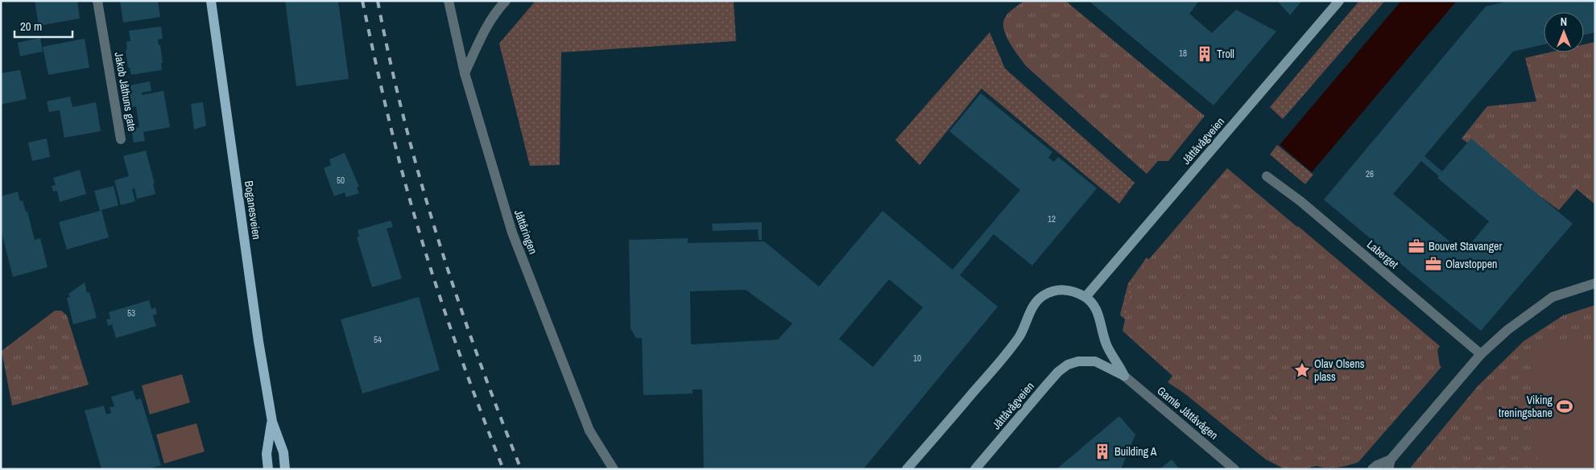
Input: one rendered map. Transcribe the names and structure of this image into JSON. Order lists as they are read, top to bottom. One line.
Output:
{"streets":{"main road":["Boganesveien"],"street":["Jakob Jåthuns gate","Jåttåvågveien","Jåttåringen","Laberget","Gamle Jåttåvågen"]},"crossings":[["Jåttåvågveien","Gamle Jåttåvågen"]],"places":{"building":["Troll","Building A"],"office":["Bouvet Stavanger","Olavstoppen"],"place":["Olav Olsens plass"],"sports":["Viking treningsbane"]},"house_numbers":["18","26","50","12","53","54","10"],"scale_bar":"20 m","north":"top"}
